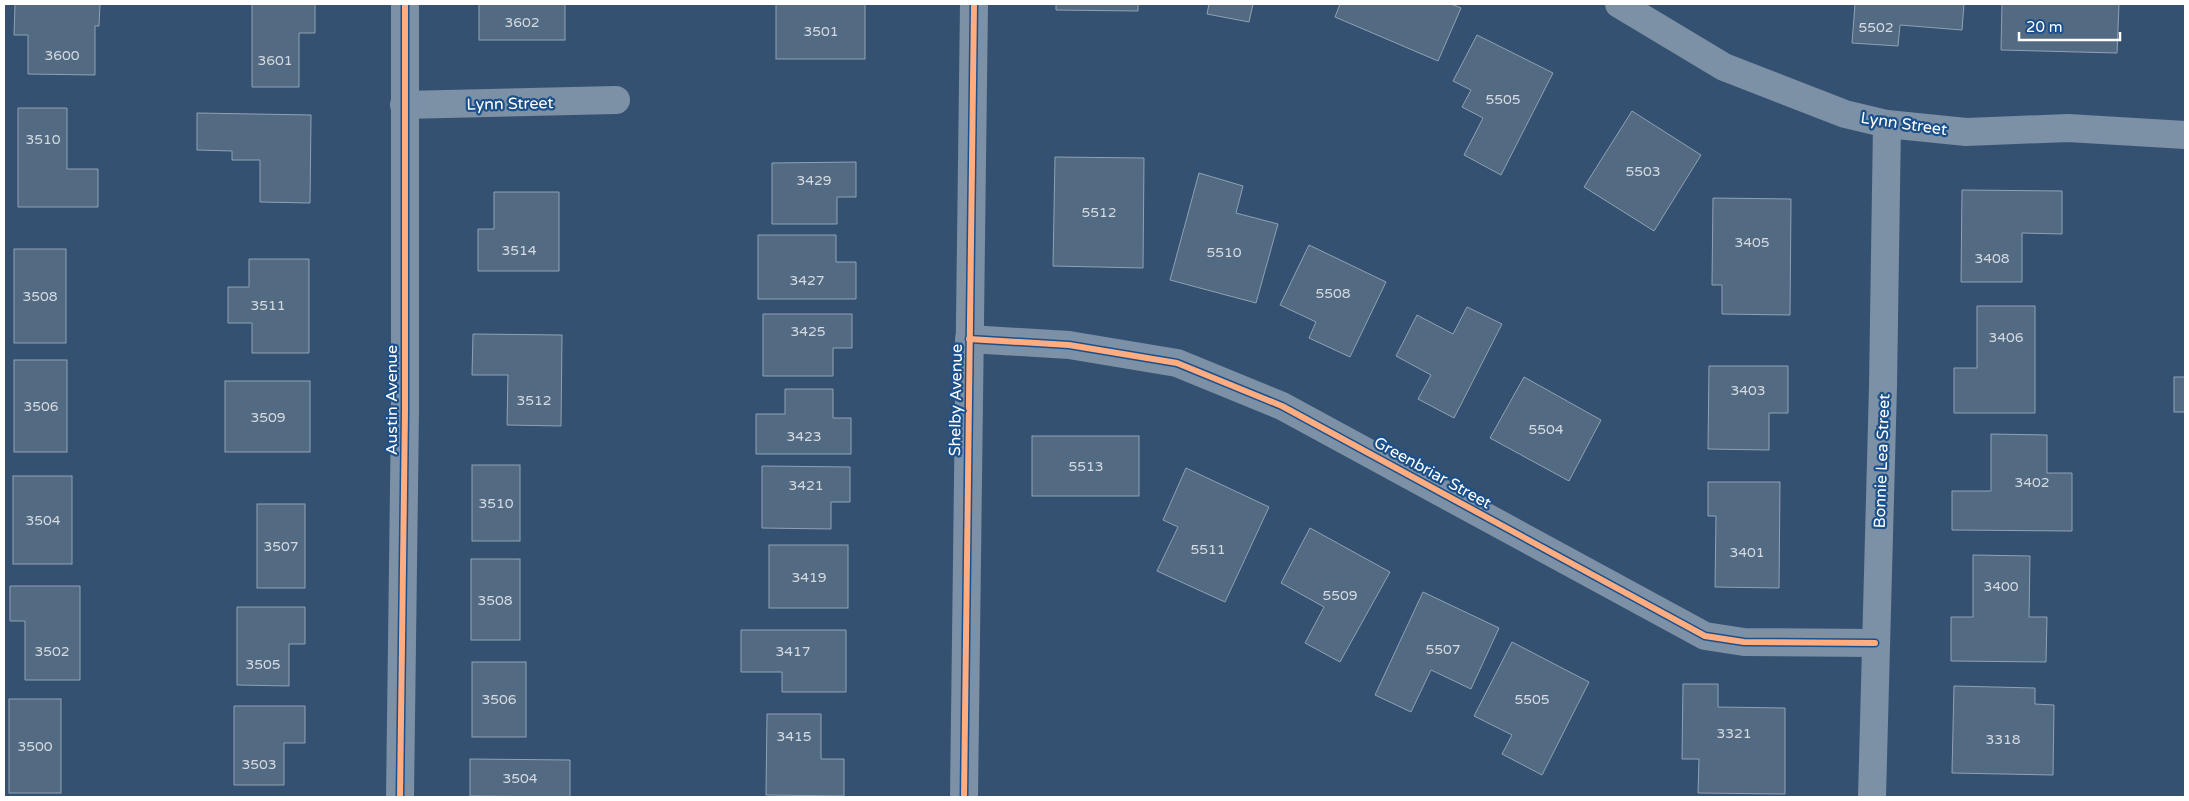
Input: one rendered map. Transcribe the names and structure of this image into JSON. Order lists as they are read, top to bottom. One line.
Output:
{"streets":{"street":["Lynn Street","Austin Avenue","Shelby Avenue","Bonnie Lea Street","Greenbriar Street"]},"crossings":[["Lynn Street","Austin Avenue"],["Lynn Street","Bonnie Lea Street"],["Shelby Avenue","Greenbriar Street"],["Bonnie Lea Street","Greenbriar Street"]],"house_numbers":["3602","5502","3501","3600","3601","5505","3510","5503","3429","5512","3405","3514","5510","3408","3427","5508","3508","3511","3425","3406","3403","3512","3506","3509","5504","3423","5513","3402","3421","3510","3504","3507","5511","3401","3419","3400","5509","3508","5507","3502","3417","3505","3506","5505","3321","3415","3318","3500","3503","3504"],"scale_bar":"20 m"}
